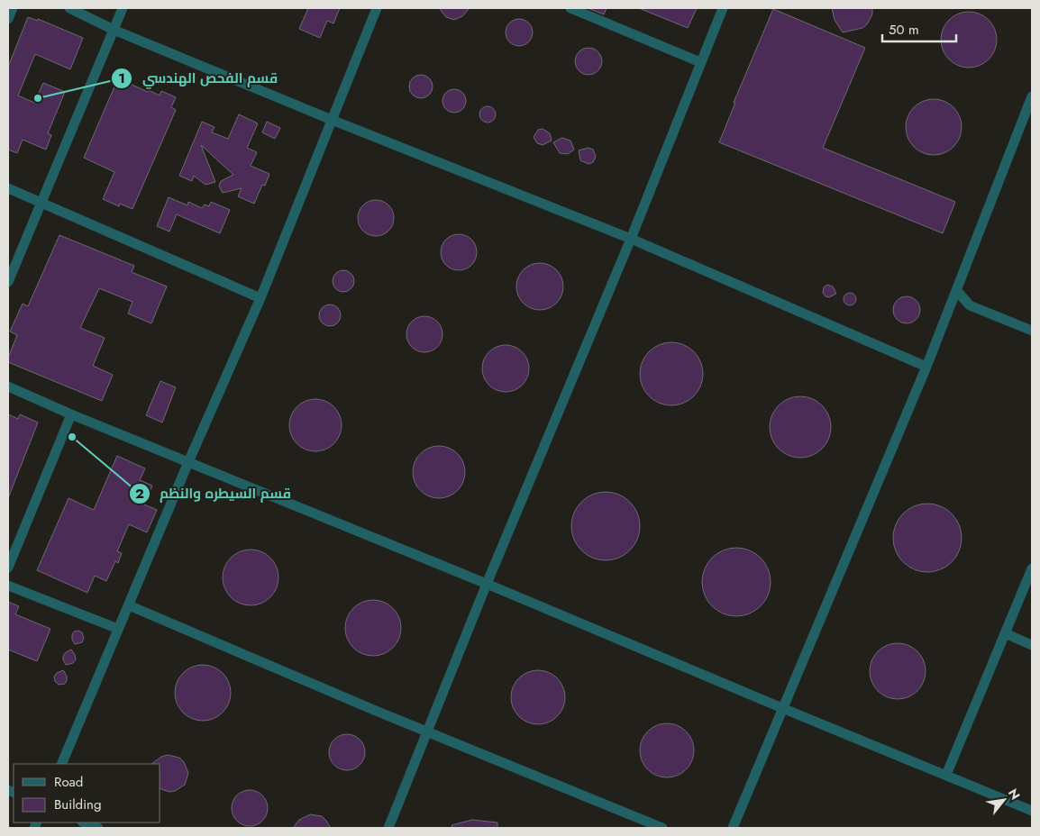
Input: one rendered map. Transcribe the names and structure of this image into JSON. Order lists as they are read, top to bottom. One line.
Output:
{"places":["قسم الفحص الهندسي","قسم السيطره والنظم"],"legend":["Road","Building"],"scale_bar":"50 m","north":"top right"}
